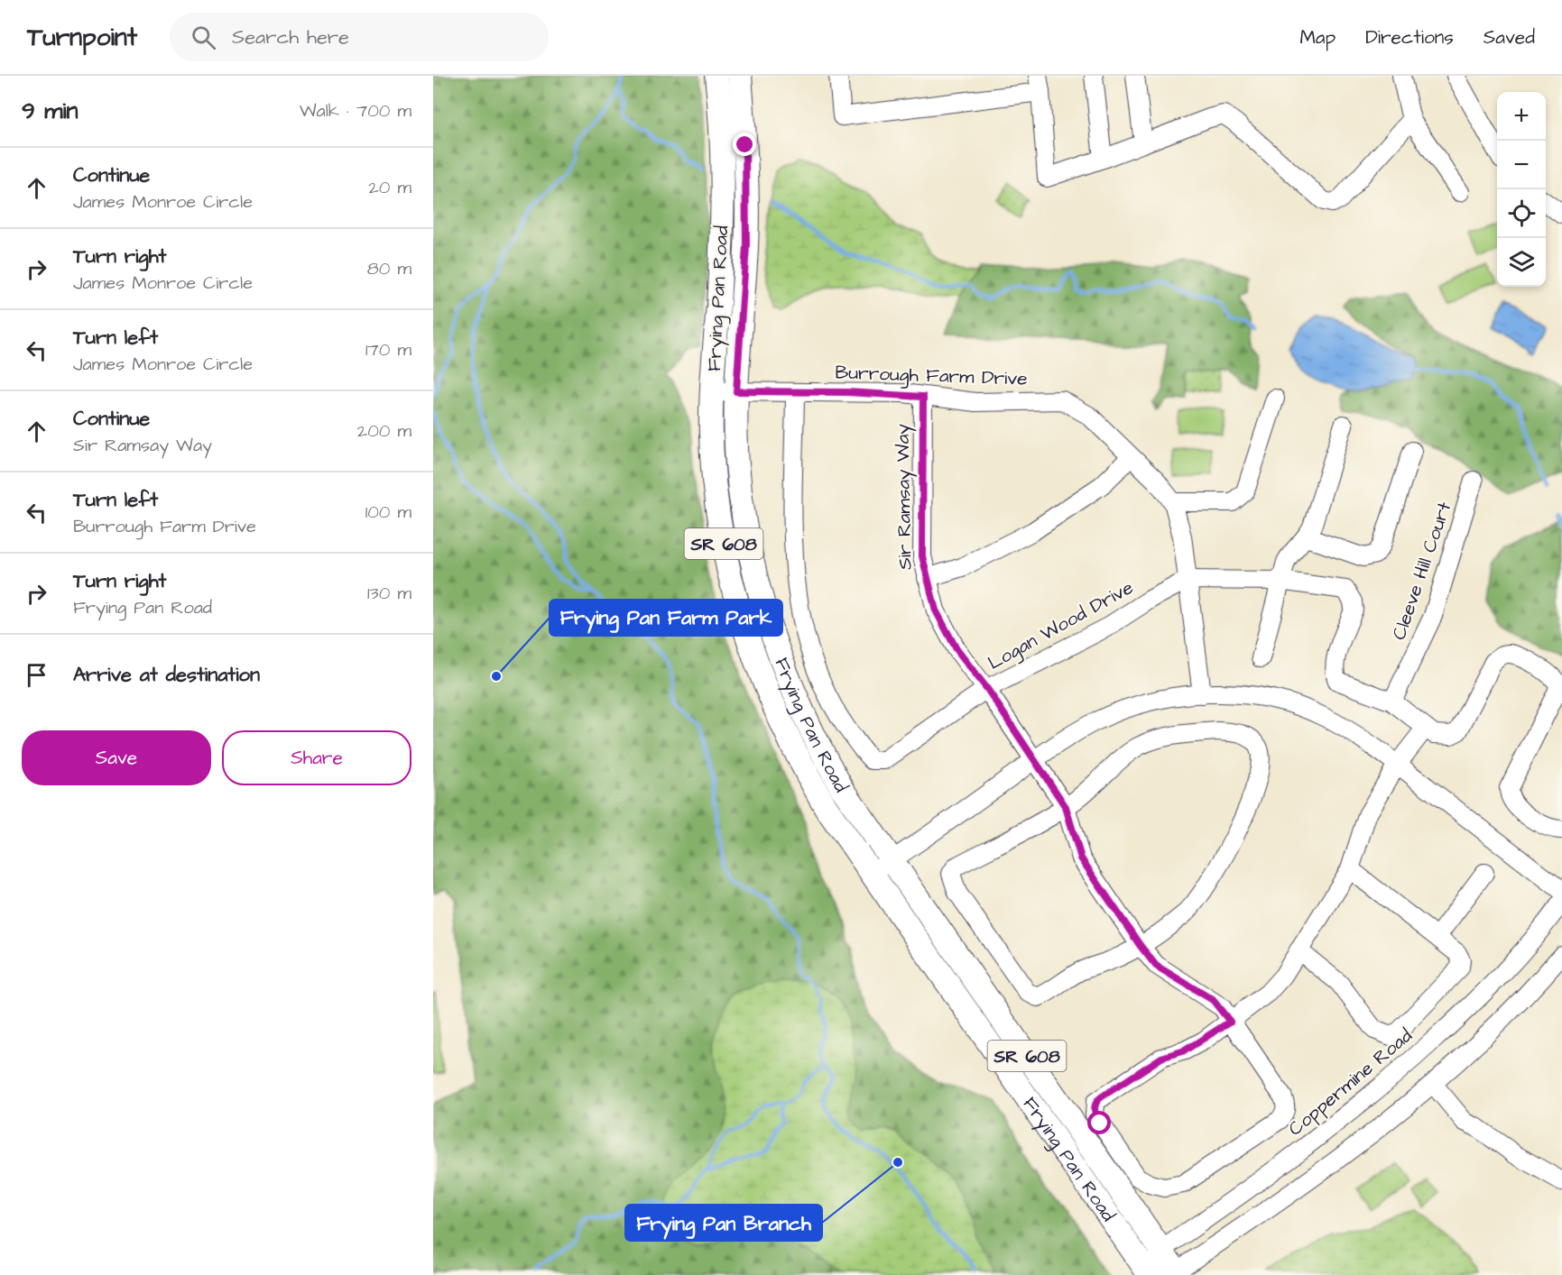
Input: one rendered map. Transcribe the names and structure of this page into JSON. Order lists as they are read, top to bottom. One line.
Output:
{"streets":{"main road":["Frying Pan Road","SR 608"],"street":["Burrough Farm Drive","Sir Ramsay Way","Cleeve Hill Court","Logan Wood Drive","Coppermine Road"]},"crossings":[["Frying Pan Road","Burrough Farm Drive"],["Frying Pan Road","Coppermine Road"],["Burrough Farm Drive","Sir Ramsay Way"],["Burrough Farm Drive","Logan Wood Drive"],["Sir Ramsay Way","Logan Wood Drive"],["Cleeve Hill Court","Logan Wood Drive"]],"places":["Frying Pan Farm Park","Frying Pan Branch"],"page":{"header":"Turnpoint","search":"Search here","nav":["Map","Directions","Saved"],"heading":["9 min","Walk · 700 m"],"map_buttons":["+","−"],"list":[["Continue","James Monroe Circle","20 m"],["Turn right","James Monroe Circle","80 m"],["Turn left","James Monroe Circle","170 m"],["Continue","Sir Ramsay Way","200 m"],["Turn left","Burrough Farm Drive","100 m"],["Turn right","Frying Pan Road","130 m"],"Arrive at destination"],"buttons":["Save","Share"]}}
